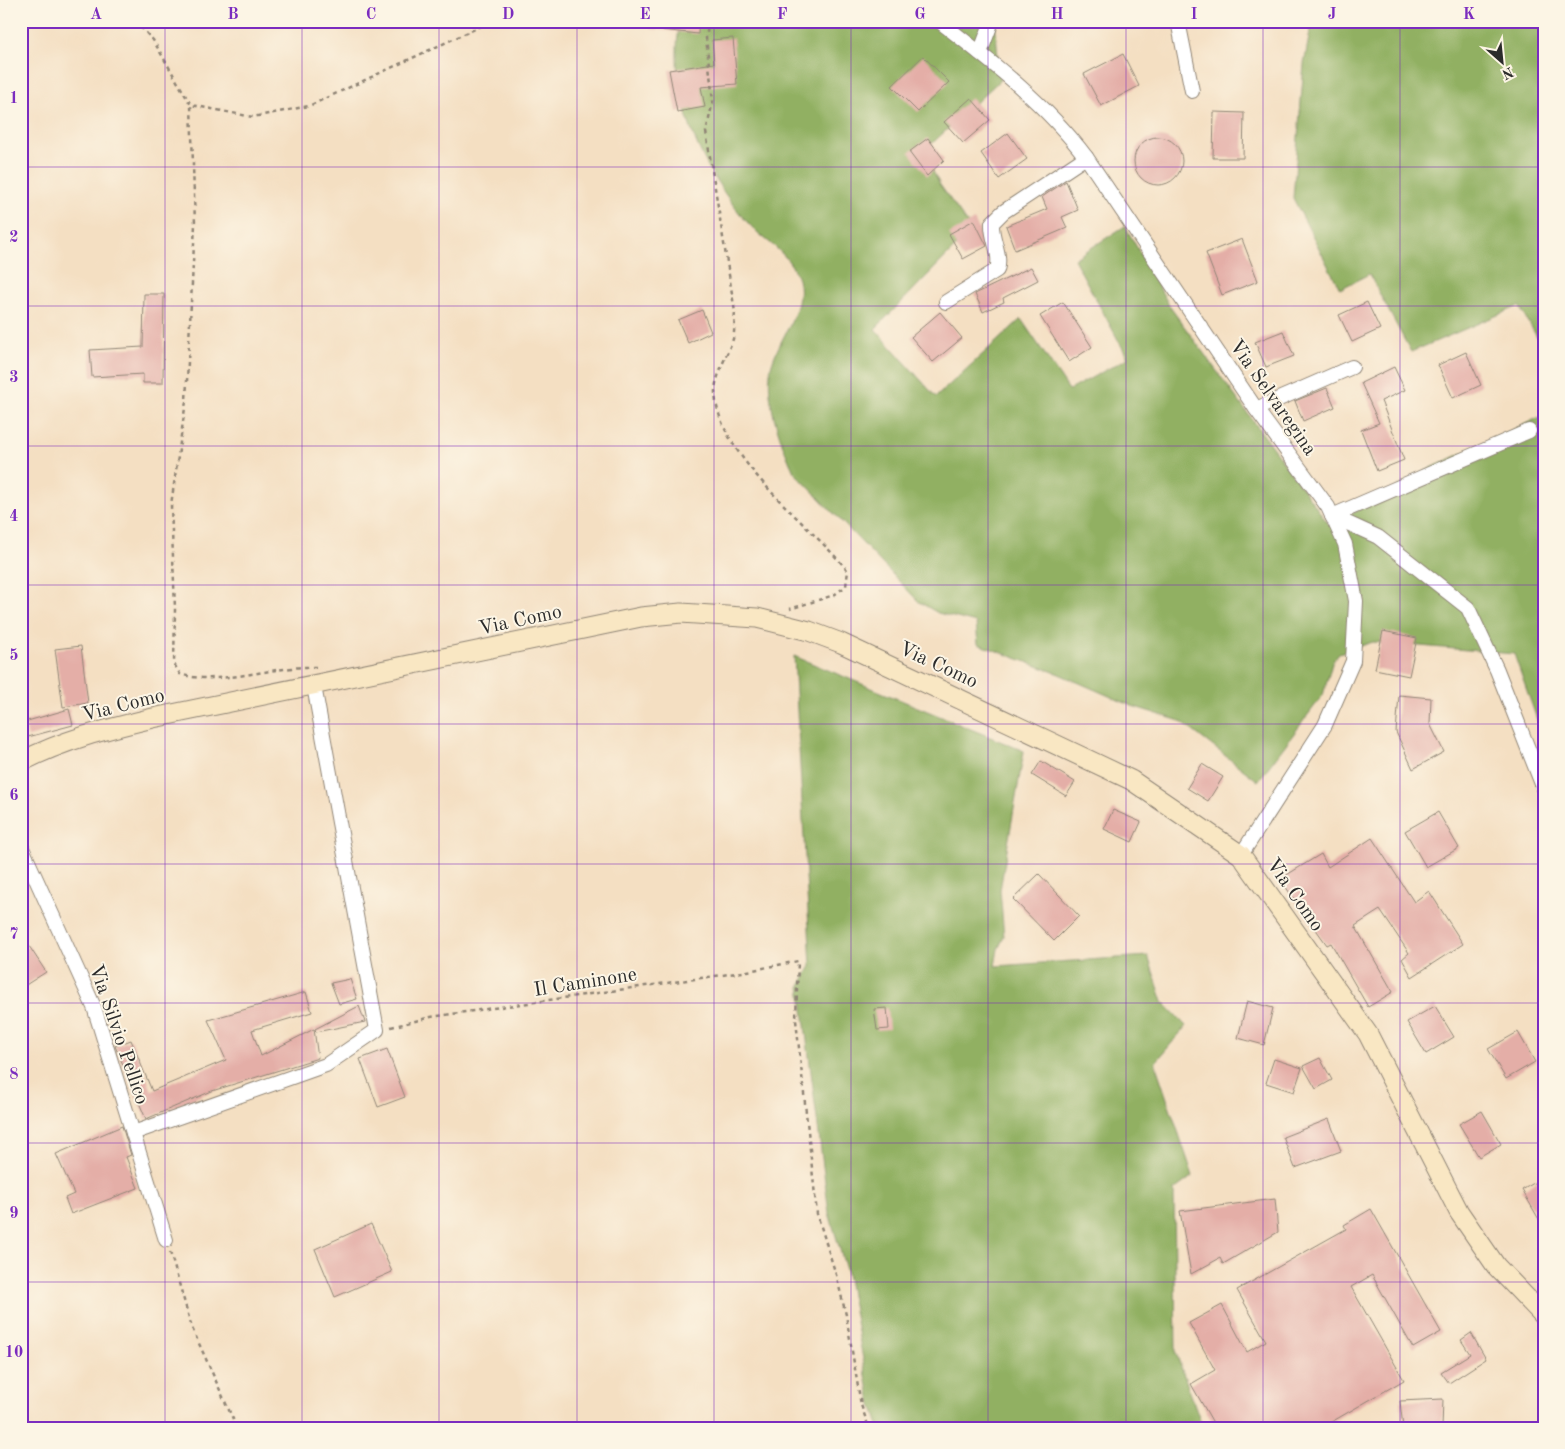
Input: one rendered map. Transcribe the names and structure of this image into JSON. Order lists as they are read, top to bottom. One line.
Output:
{"streets":{"main road":["Via Como"],"street":["Via Selvaregina","Via Silvio Pellico"],"path":["Il Caminone"]},"crossings":[["Via Selvaregina","Via Como"]],"north":"bottom right","grid":{"columns":["A","B","C","D","E","F","G","H","I","J","K"],"rows":["1","2","3","4","5","6","7","8","9","10"]}}
